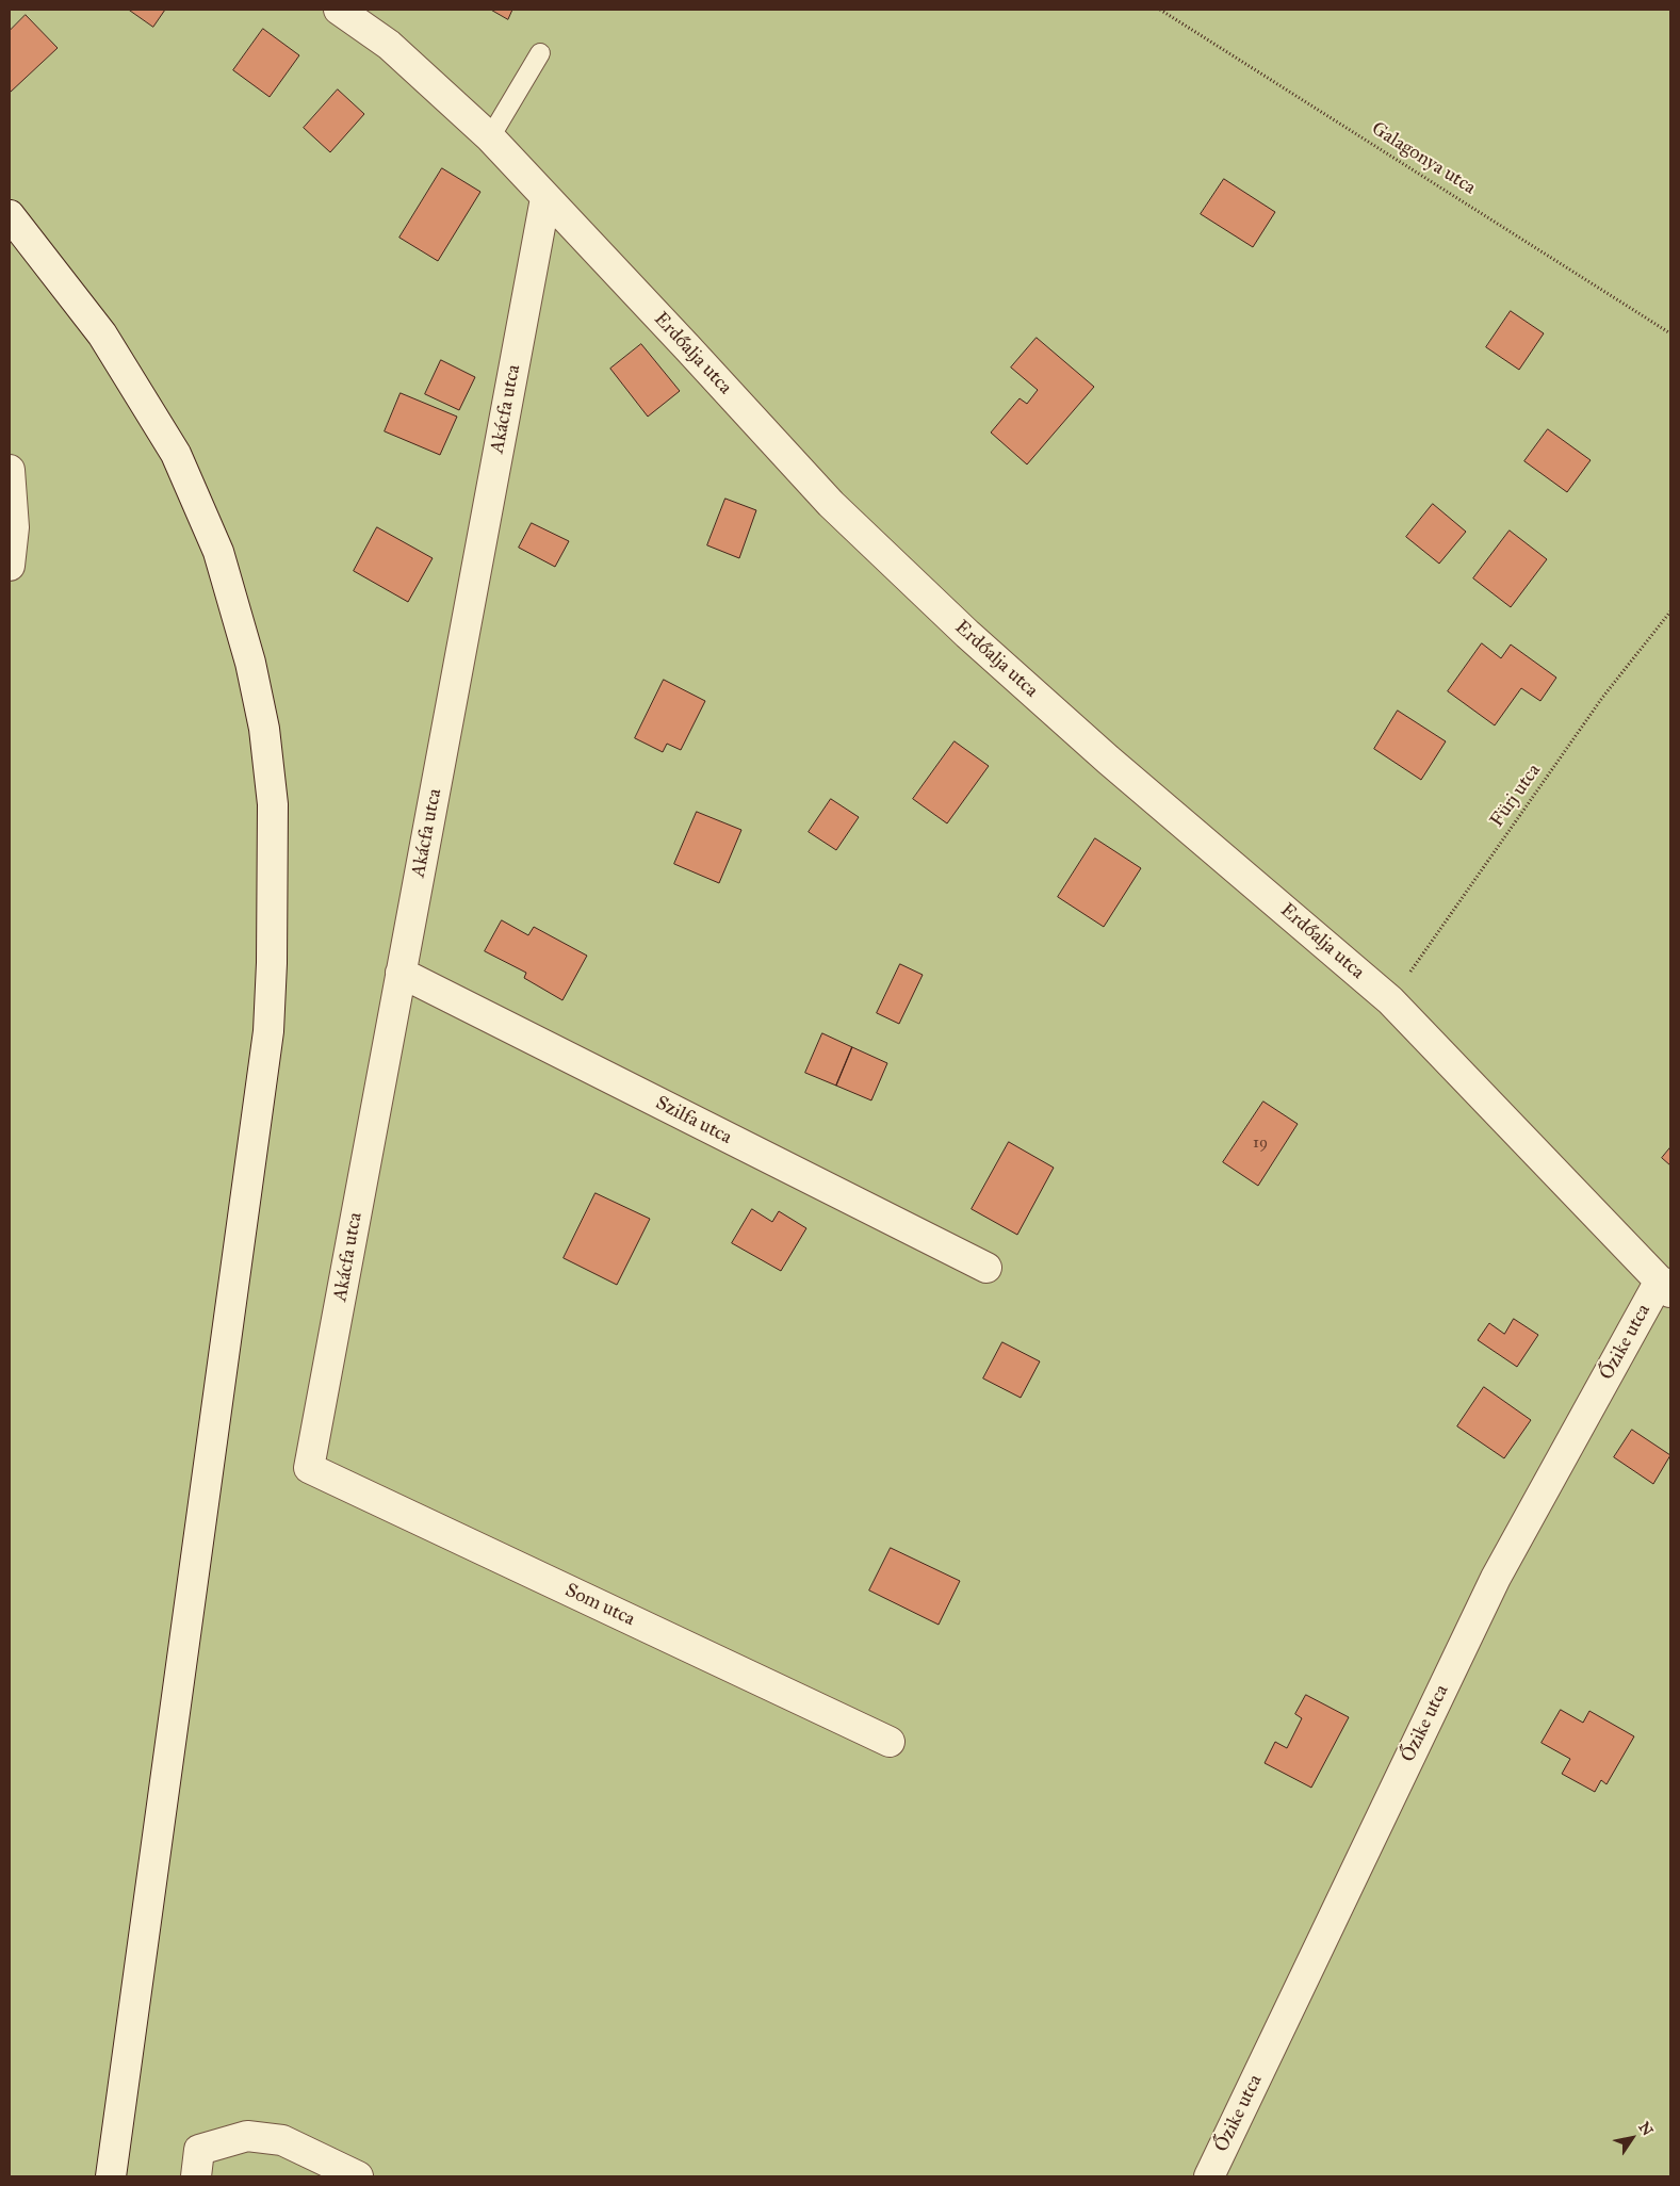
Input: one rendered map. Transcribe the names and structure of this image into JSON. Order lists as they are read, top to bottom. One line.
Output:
{"streets":{"street":["Erdőalja utca","Akácfa utca","Szilfa utca","Őzike utca","Som utca"],"path":["Galagonya utca","Fürj utca"]},"crossings":[["Erdőalja utca","Akácfa utca"],["Erdőalja utca","Fürj utca"],["Erdőalja utca","Őzike utca"],["Akácfa utca","Szilfa utca"],["Akácfa utca","Som utca"]],"house_numbers":["19"],"north":"top right"}
